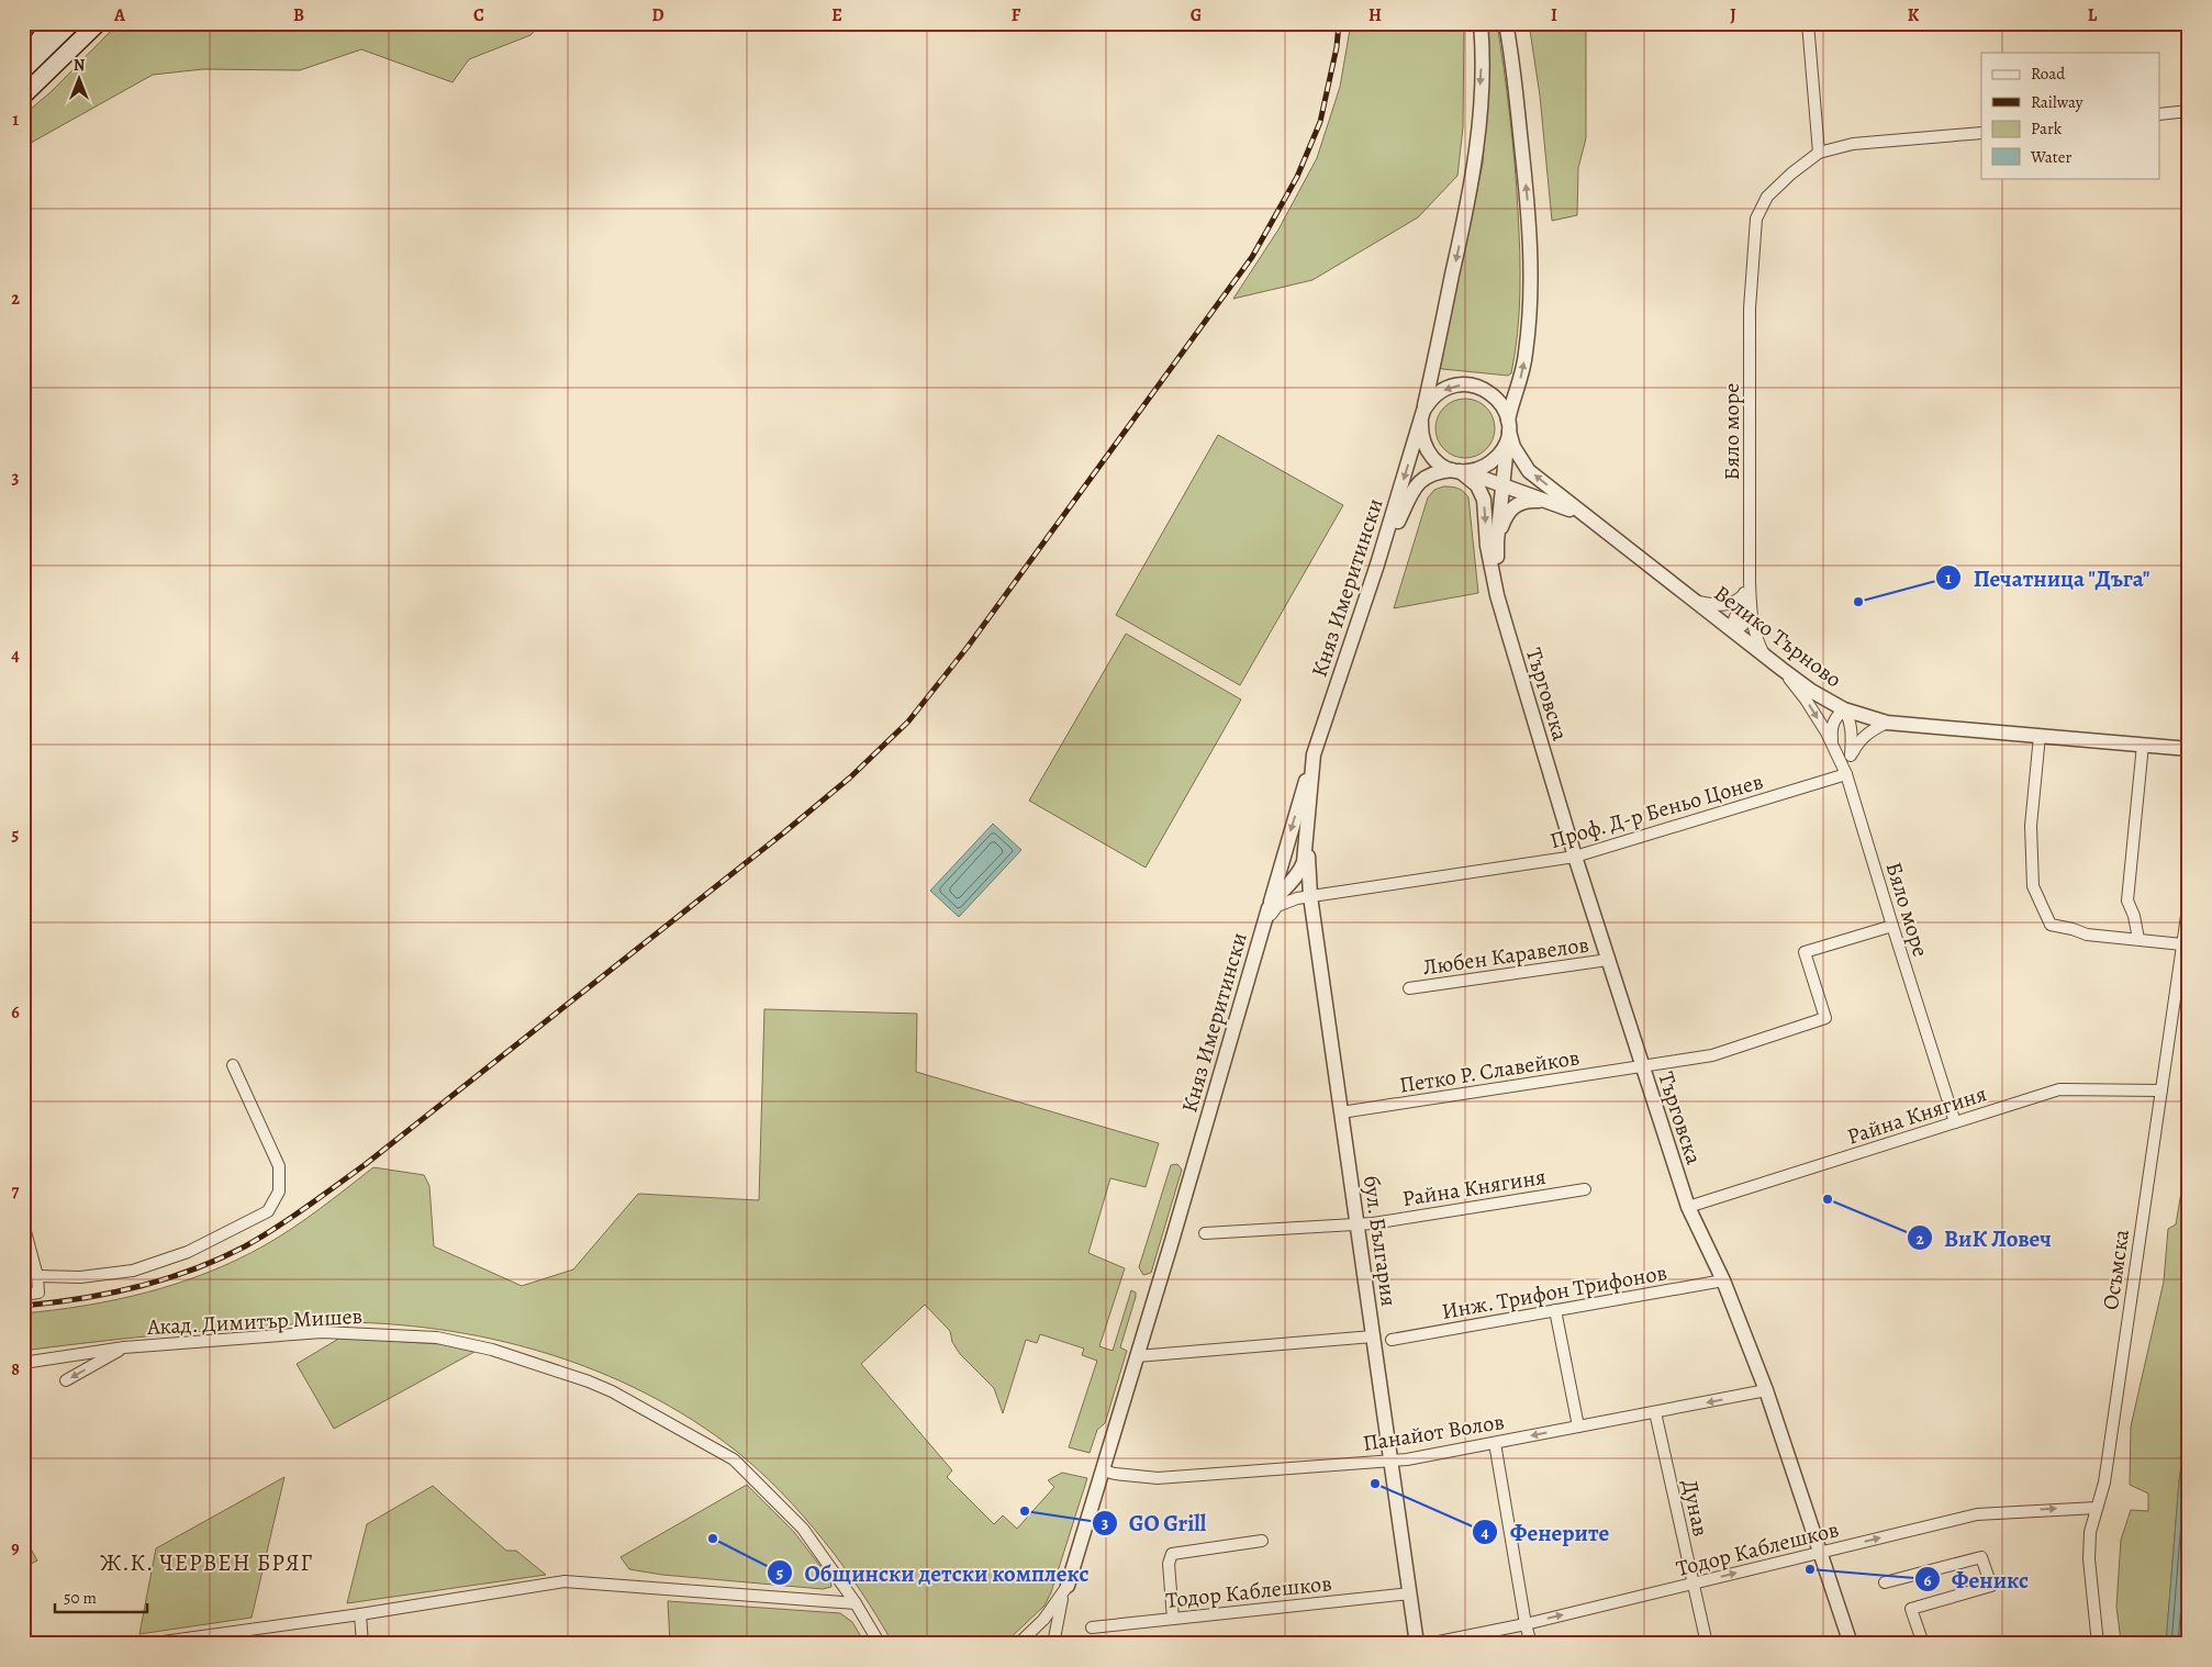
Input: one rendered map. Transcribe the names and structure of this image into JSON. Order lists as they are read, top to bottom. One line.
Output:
{"streets":{"street":["Бяло море","Княз Имеритински","Велико Търново","Търговска","Проф. Д-р Беньо Цонев","Любен Каравелов","Петко Р. Славейков","Райна Княгиня","бул. България","Осъмска","Инж. Трифон Трифонов","Акад. Димитър Мишев","Панайот Волов","Дунав","Тодор Каблешков"]},"crossings":[["Бяло море","Велико Търново"],["Бяло море","Проф. Д-р Беньо Цонев"],["Бяло море","Петко Р. Славейков"],["Бяло море","Райна Княгиня"],["Княз Имеритински","Велико Търново"],["Княз Имеритински","Проф. Д-р Беньо Цонев"],["Княз Имеритински","бул. България"],["Княз Имеритински","Панайот Волов"],["Търговска","Проф. Д-р Беньо Цонев"],["Търговска","Любен Каравелов"],["Търговска","Петко Р. Славейков"],["Търговска","Райна Княгиня"],["Търговска","Инж. Трифон Трифонов"],["Търговска","Панайот Волов"],["Търговска","Тодор Каблешков"],["Проф. Д-р Беньо Цонев","бул. България"],["Петко Р. Славейков","бул. България"],["Райна Княгиня","бул. България"],["Райна Княгиня","Осъмска"],["бул. България","Панайот Волов"],["бул. България","Тодор Каблешков"],["Осъмска","Тодор Каблешков"],["Панайот Волов","Дунав"],["Дунав","Тодор Каблешков"]],"one_way":["Тодор Каблешков"],"districts":["Ж.К. ЧЕРВЕН БРЯГ"],"places":["Печатница \"Дъга\"","ВиК Ловеч","Фенерите","GO Grill","Общински детски комплекс","Феникс"],"legend":["Road","Railway","Park","Water"],"scale_bar":"50 m","north":"top","grid":{"columns":["A","B","C","D","E","F","G","H","I","J","K","L"],"rows":["1","2","3","4","5","6","7","8","9"]}}
